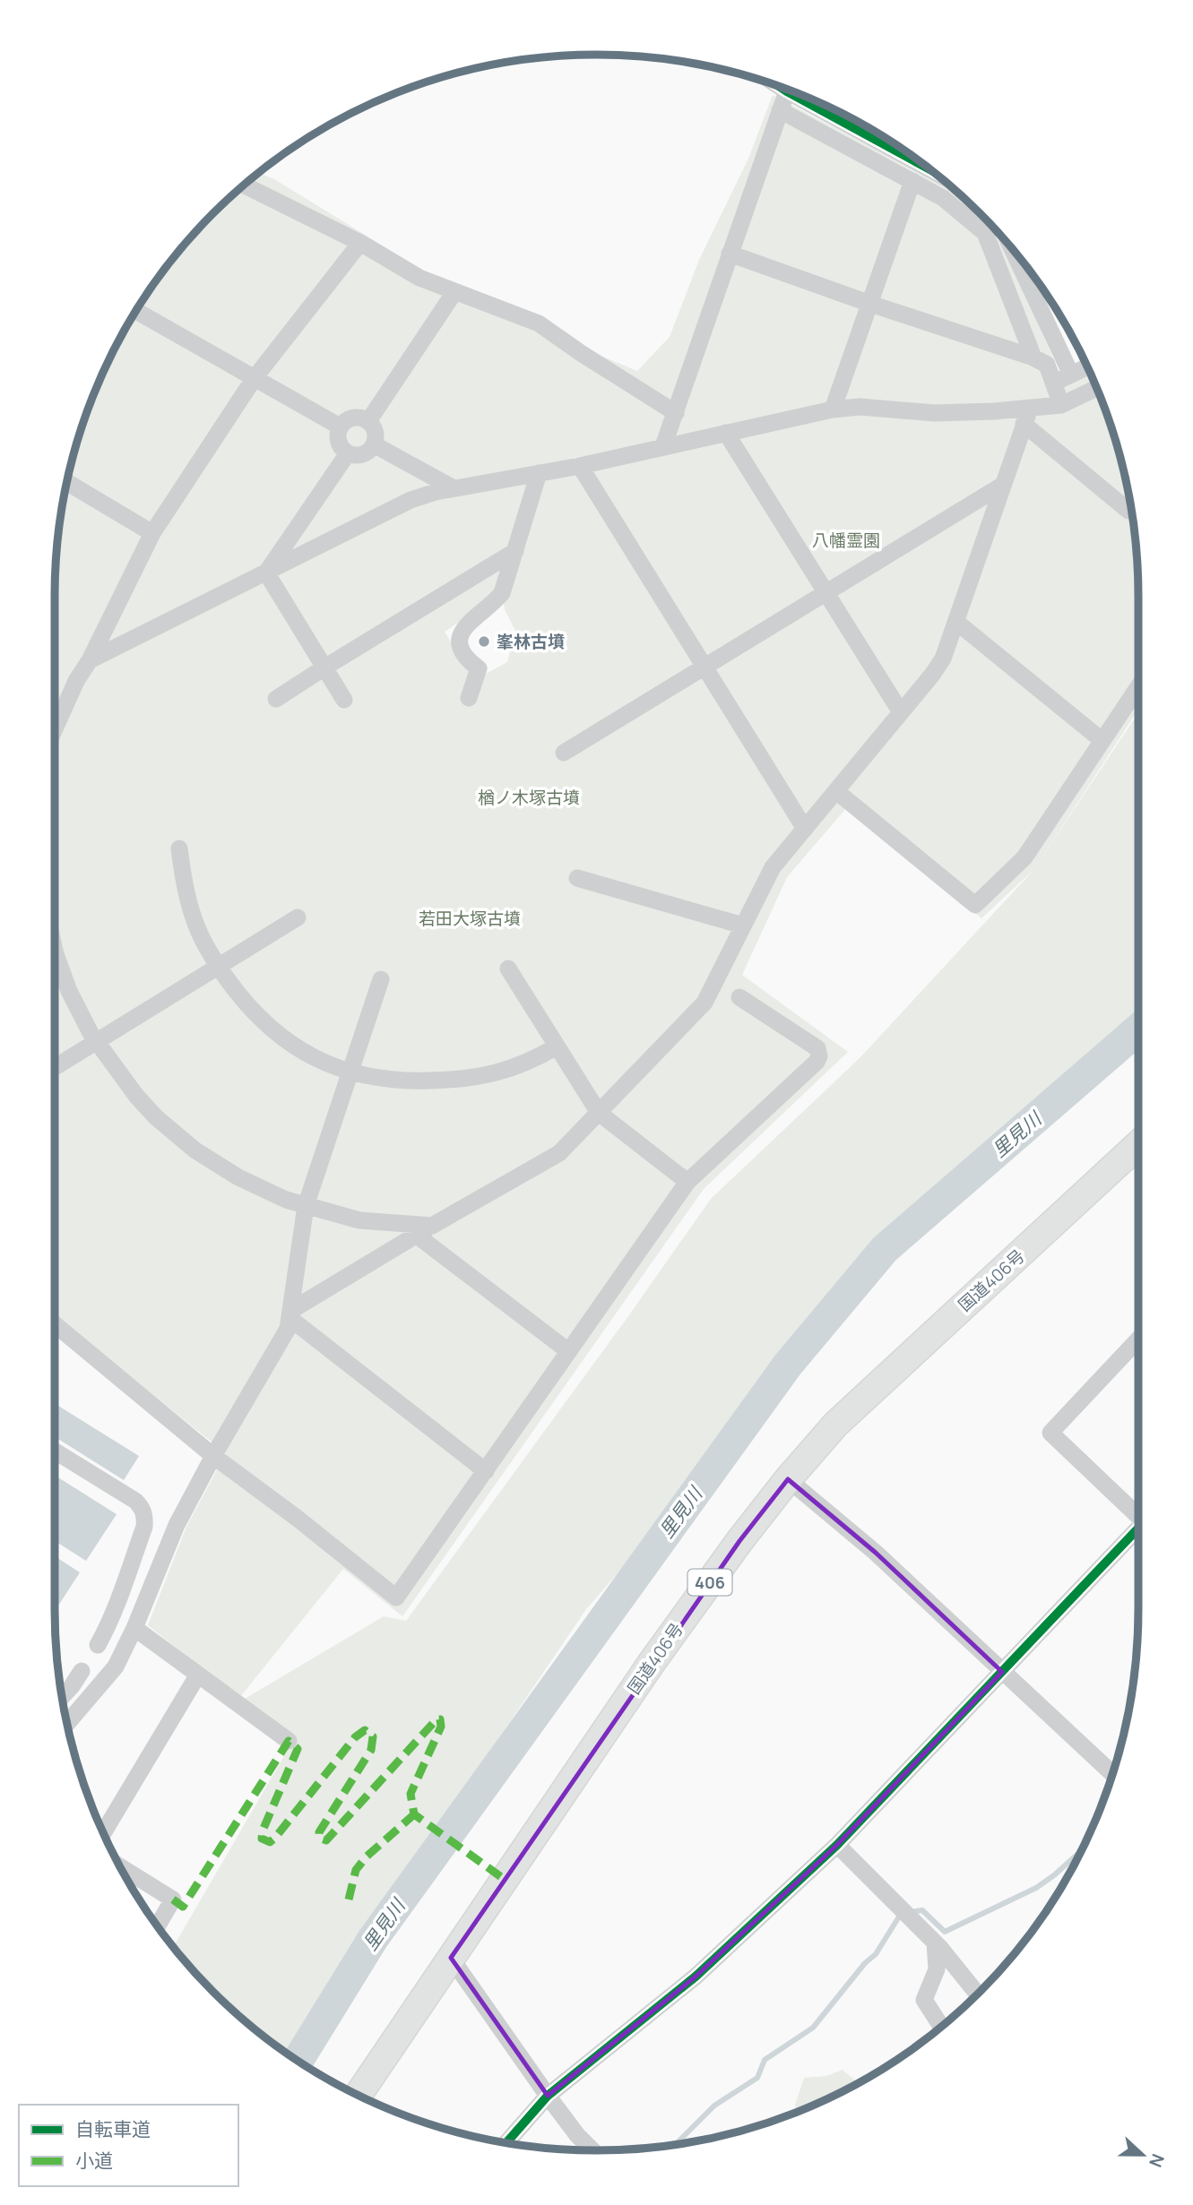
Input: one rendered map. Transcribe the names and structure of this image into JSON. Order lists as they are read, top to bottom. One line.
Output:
{"streets":{"highway":["国道406号","406"]},"water":["里見川"],"parks":["八幡霊園","楢ノ木塚古墳","若田大塚古墳"],"places":["峯林古墳"],"legend":["自転車道","小道"],"north":"right"}
